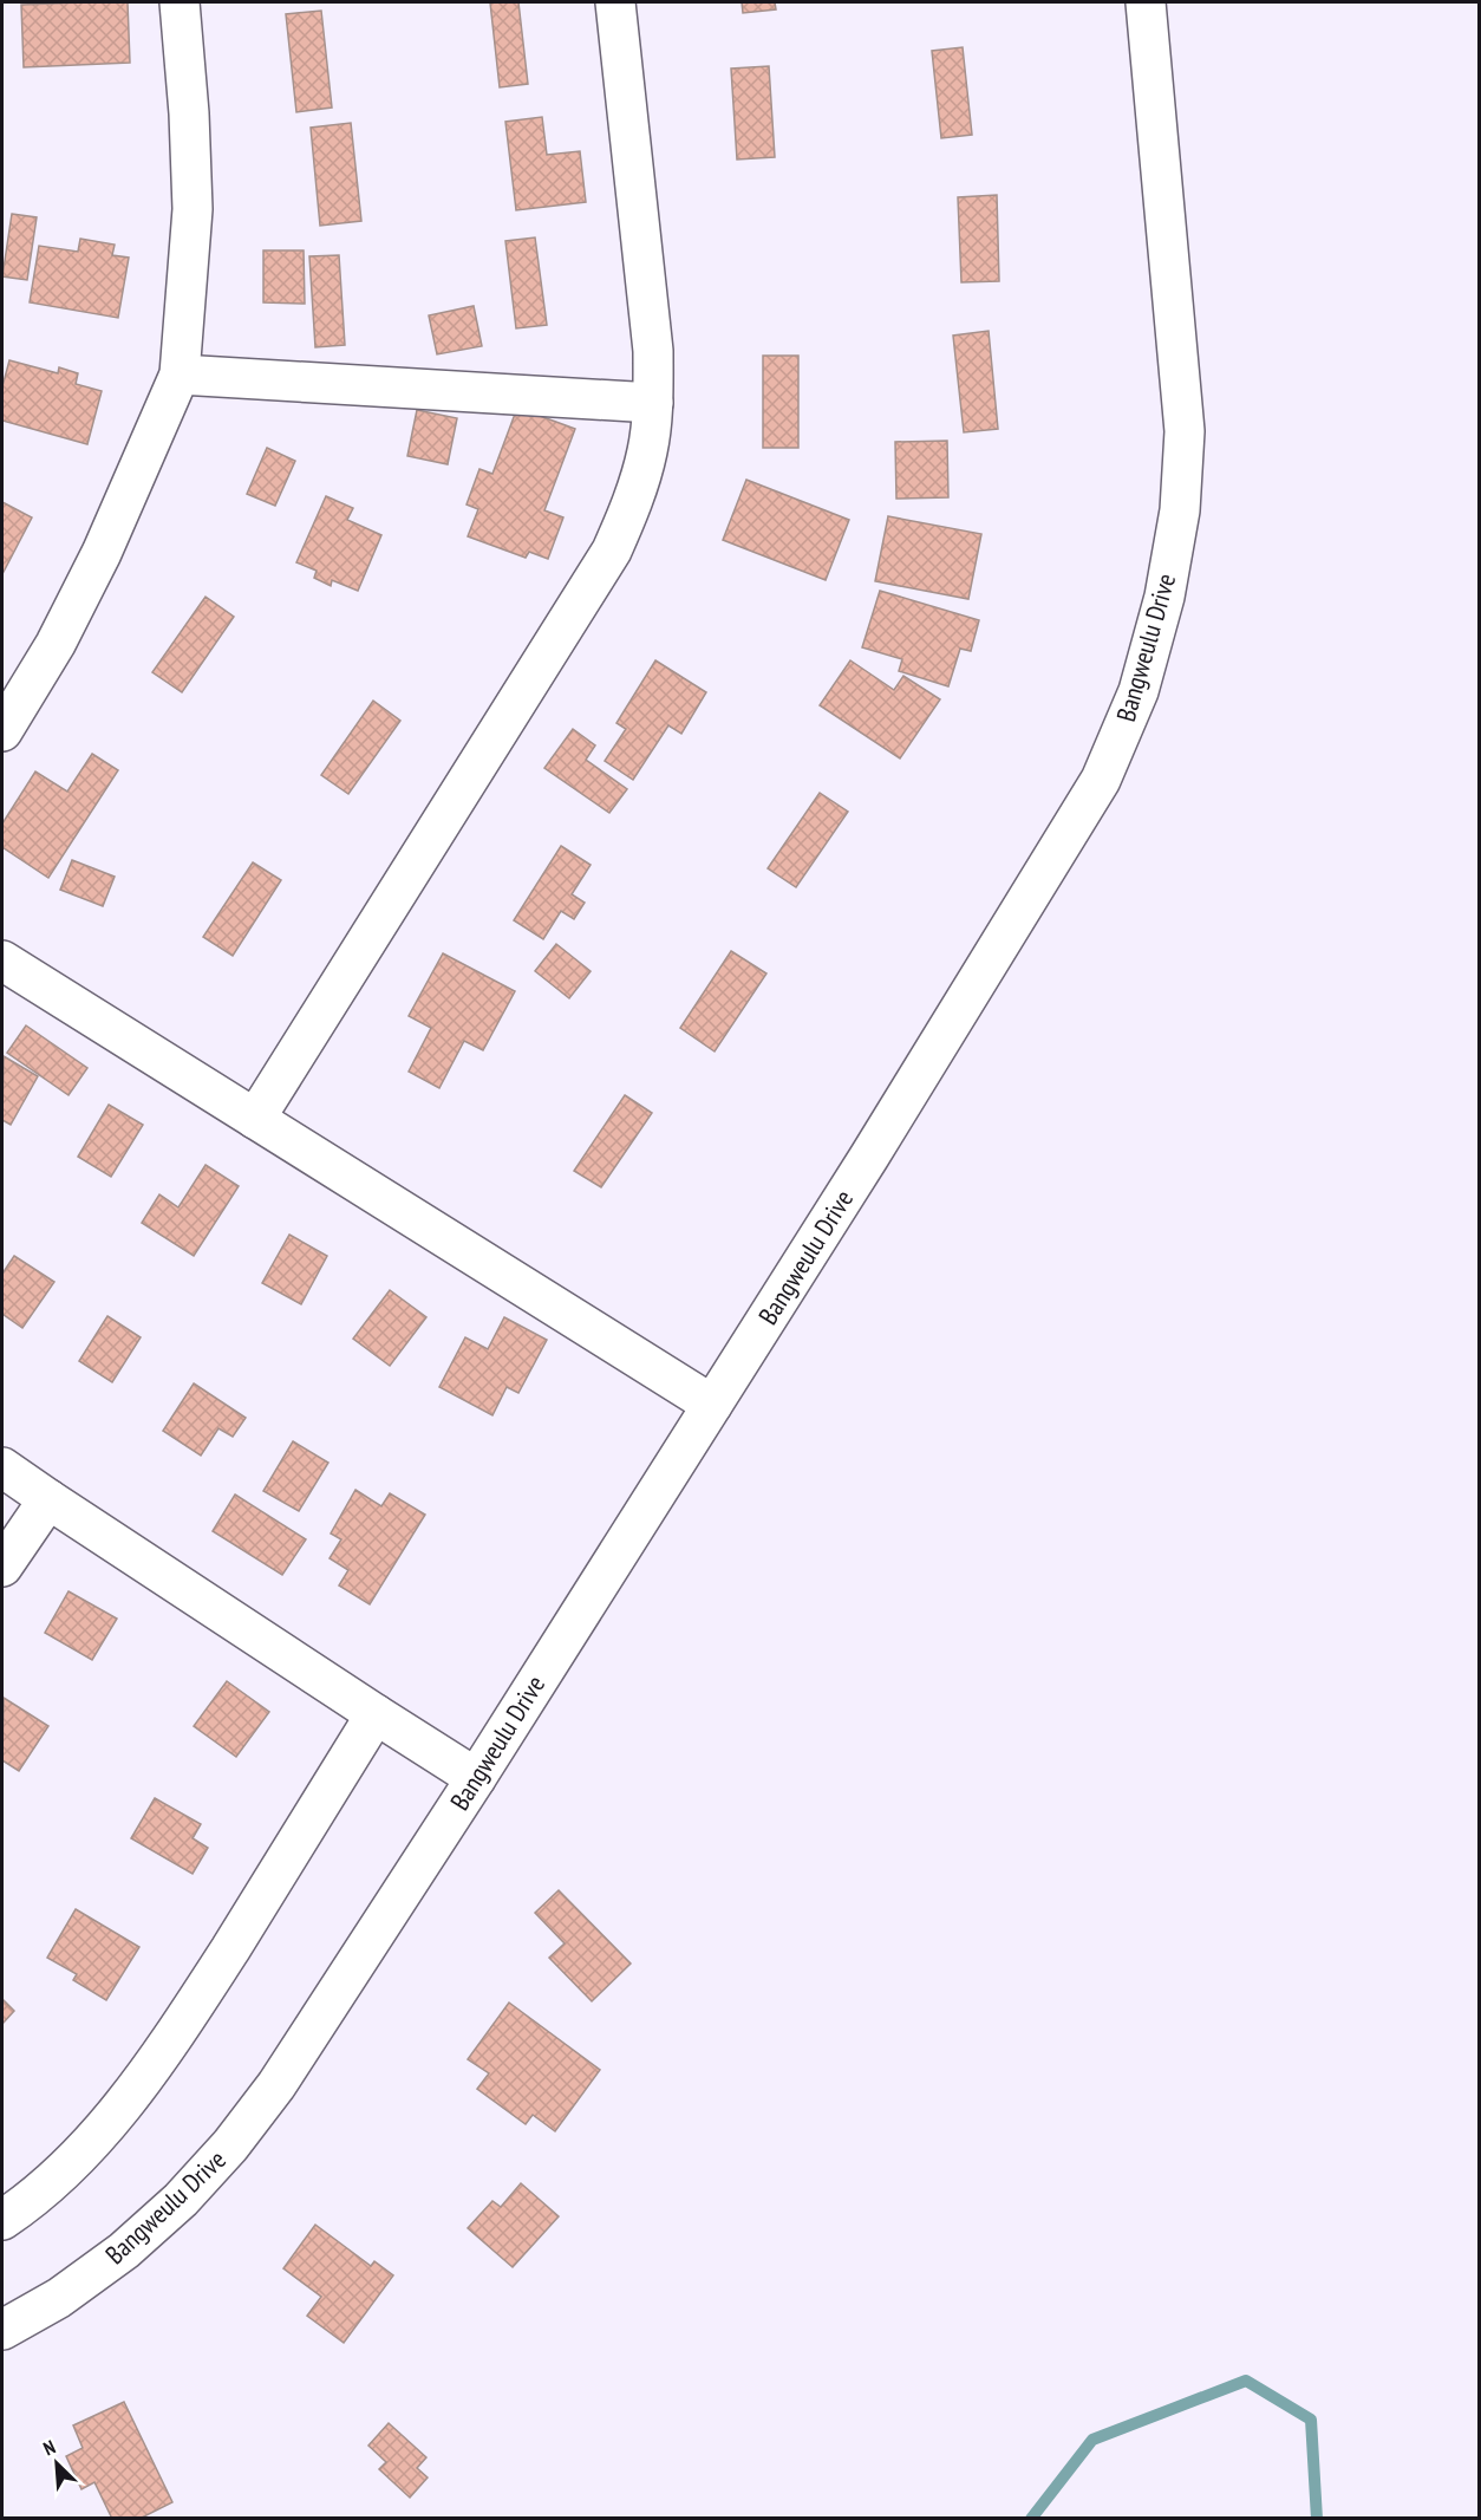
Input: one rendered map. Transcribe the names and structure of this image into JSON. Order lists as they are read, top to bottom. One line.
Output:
{"streets":{"street":["Bangweulu Drive"]},"north":"top left"}
